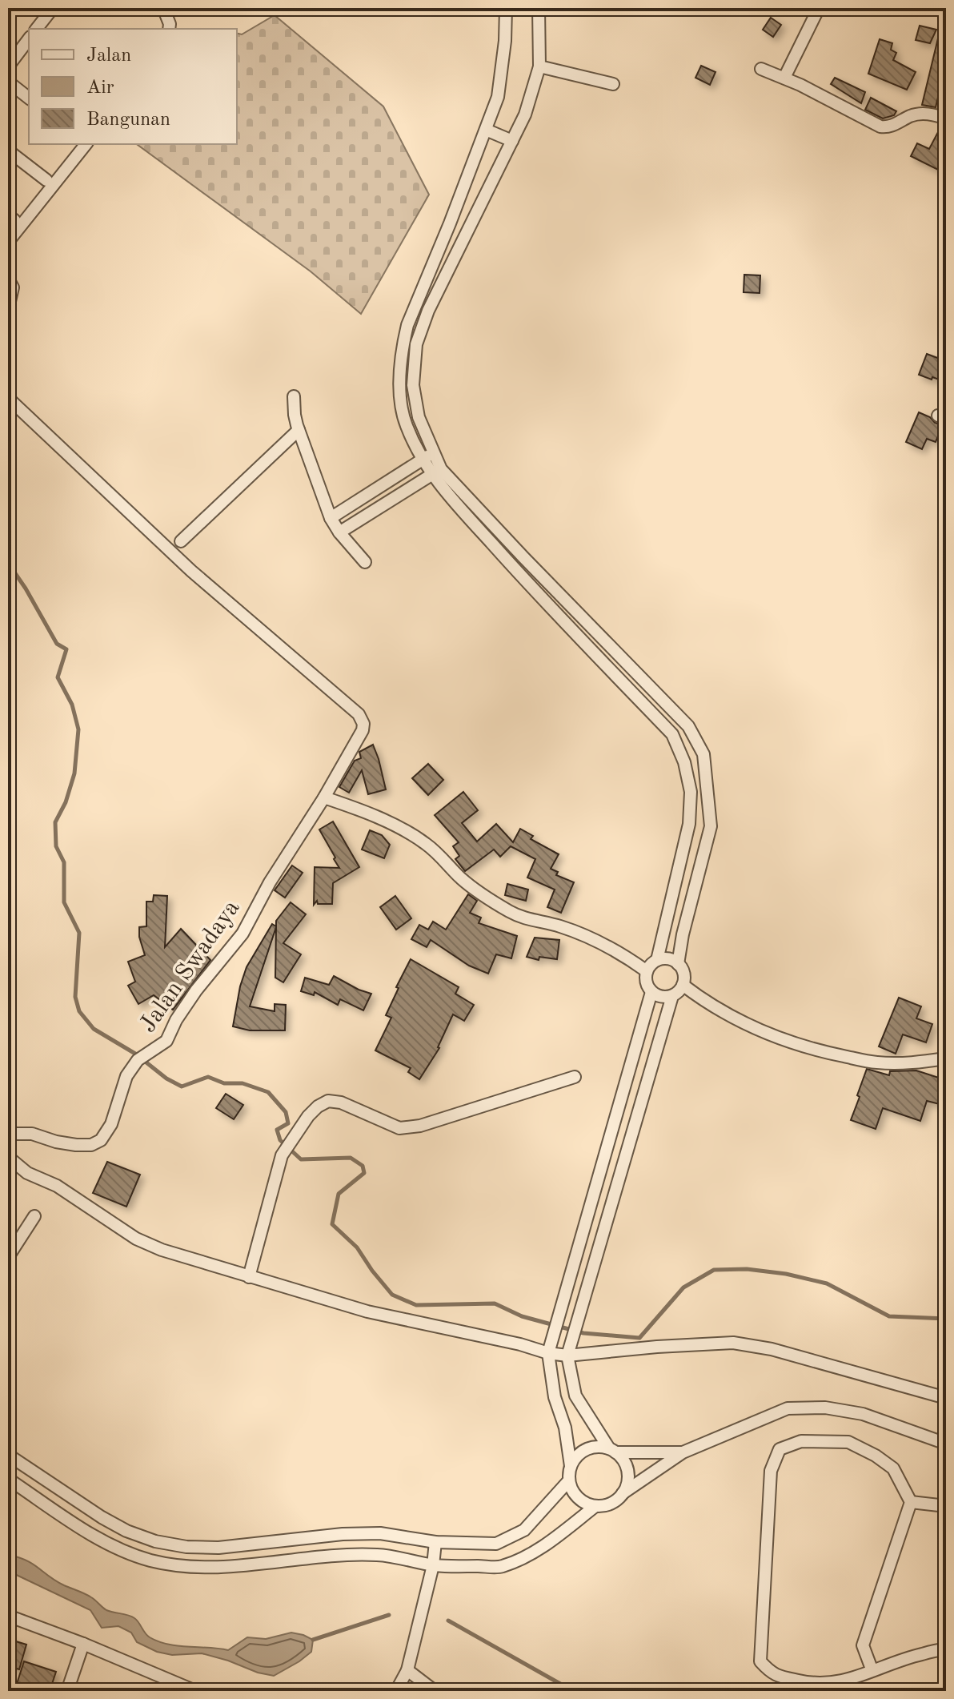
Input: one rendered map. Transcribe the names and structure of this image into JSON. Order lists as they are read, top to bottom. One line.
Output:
{"streets":{"street":["Jalan Swadaya"]},"legend":["Jalan","Air","Bangunan"]}
